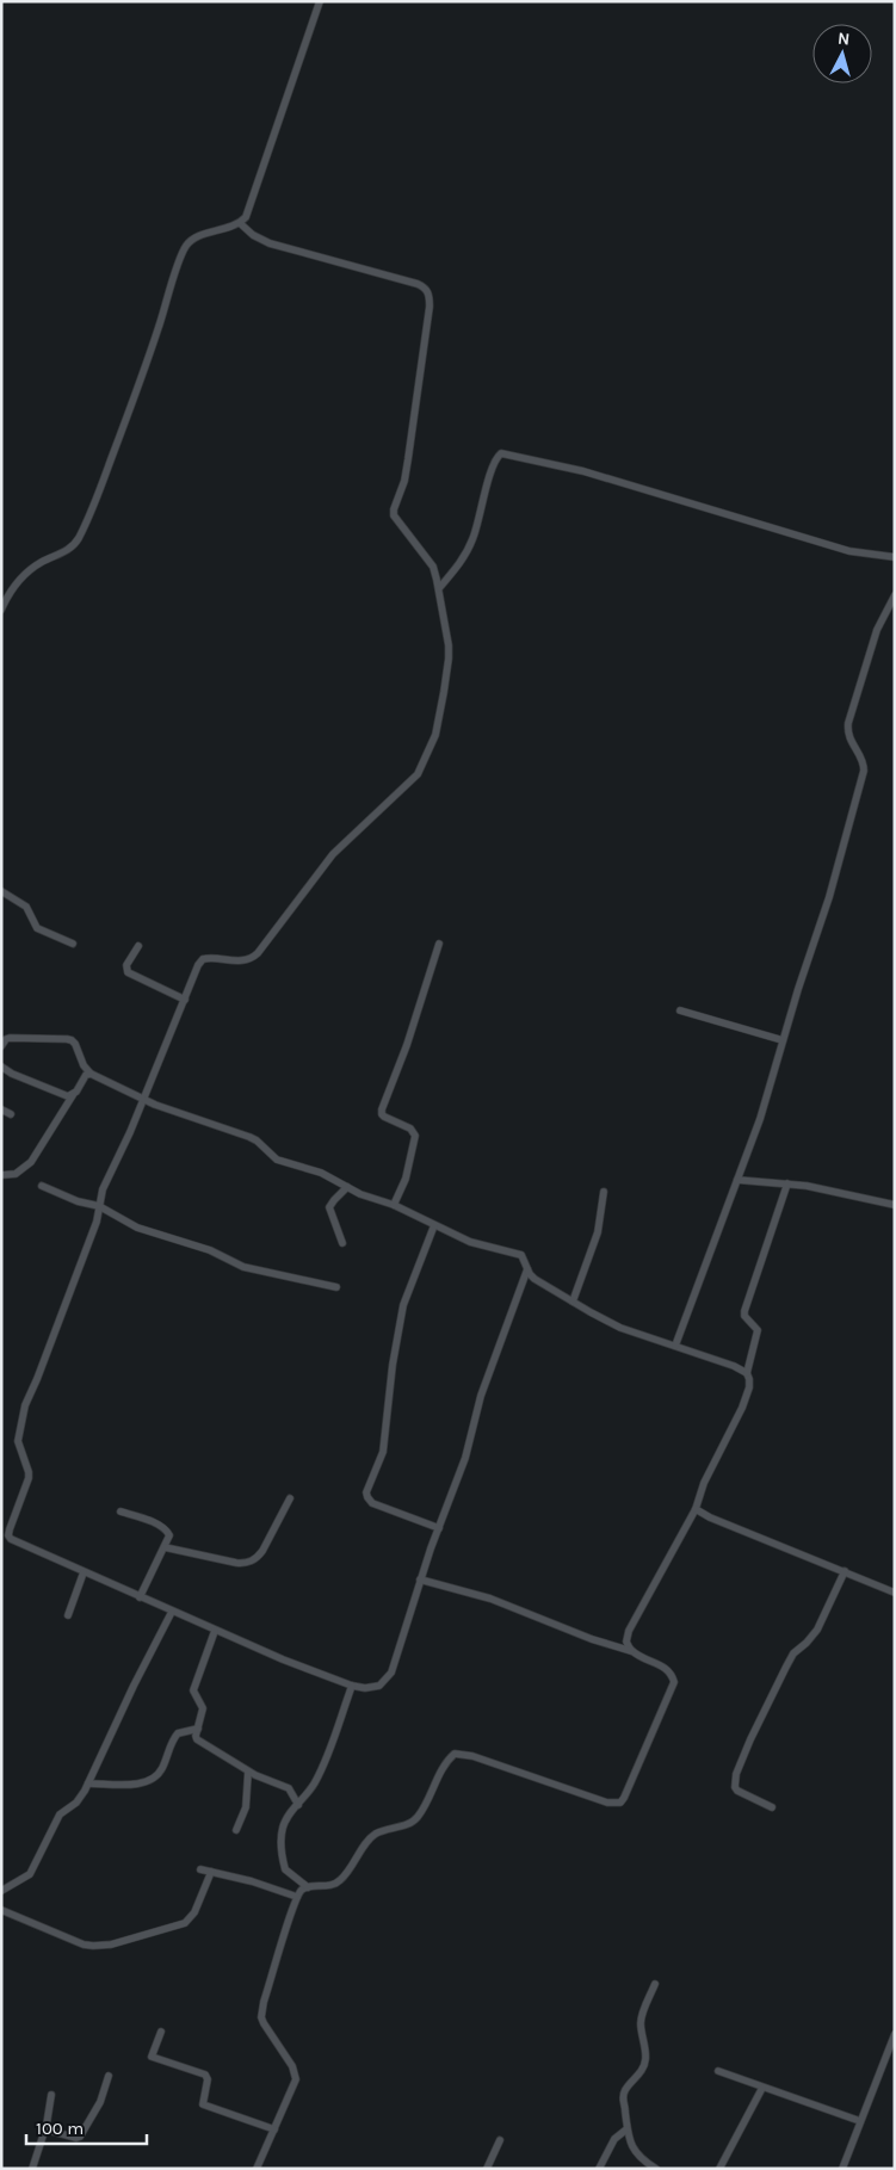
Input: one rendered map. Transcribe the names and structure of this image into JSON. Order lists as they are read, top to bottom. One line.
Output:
{"scale_bar":"100 m","north":"top"}
